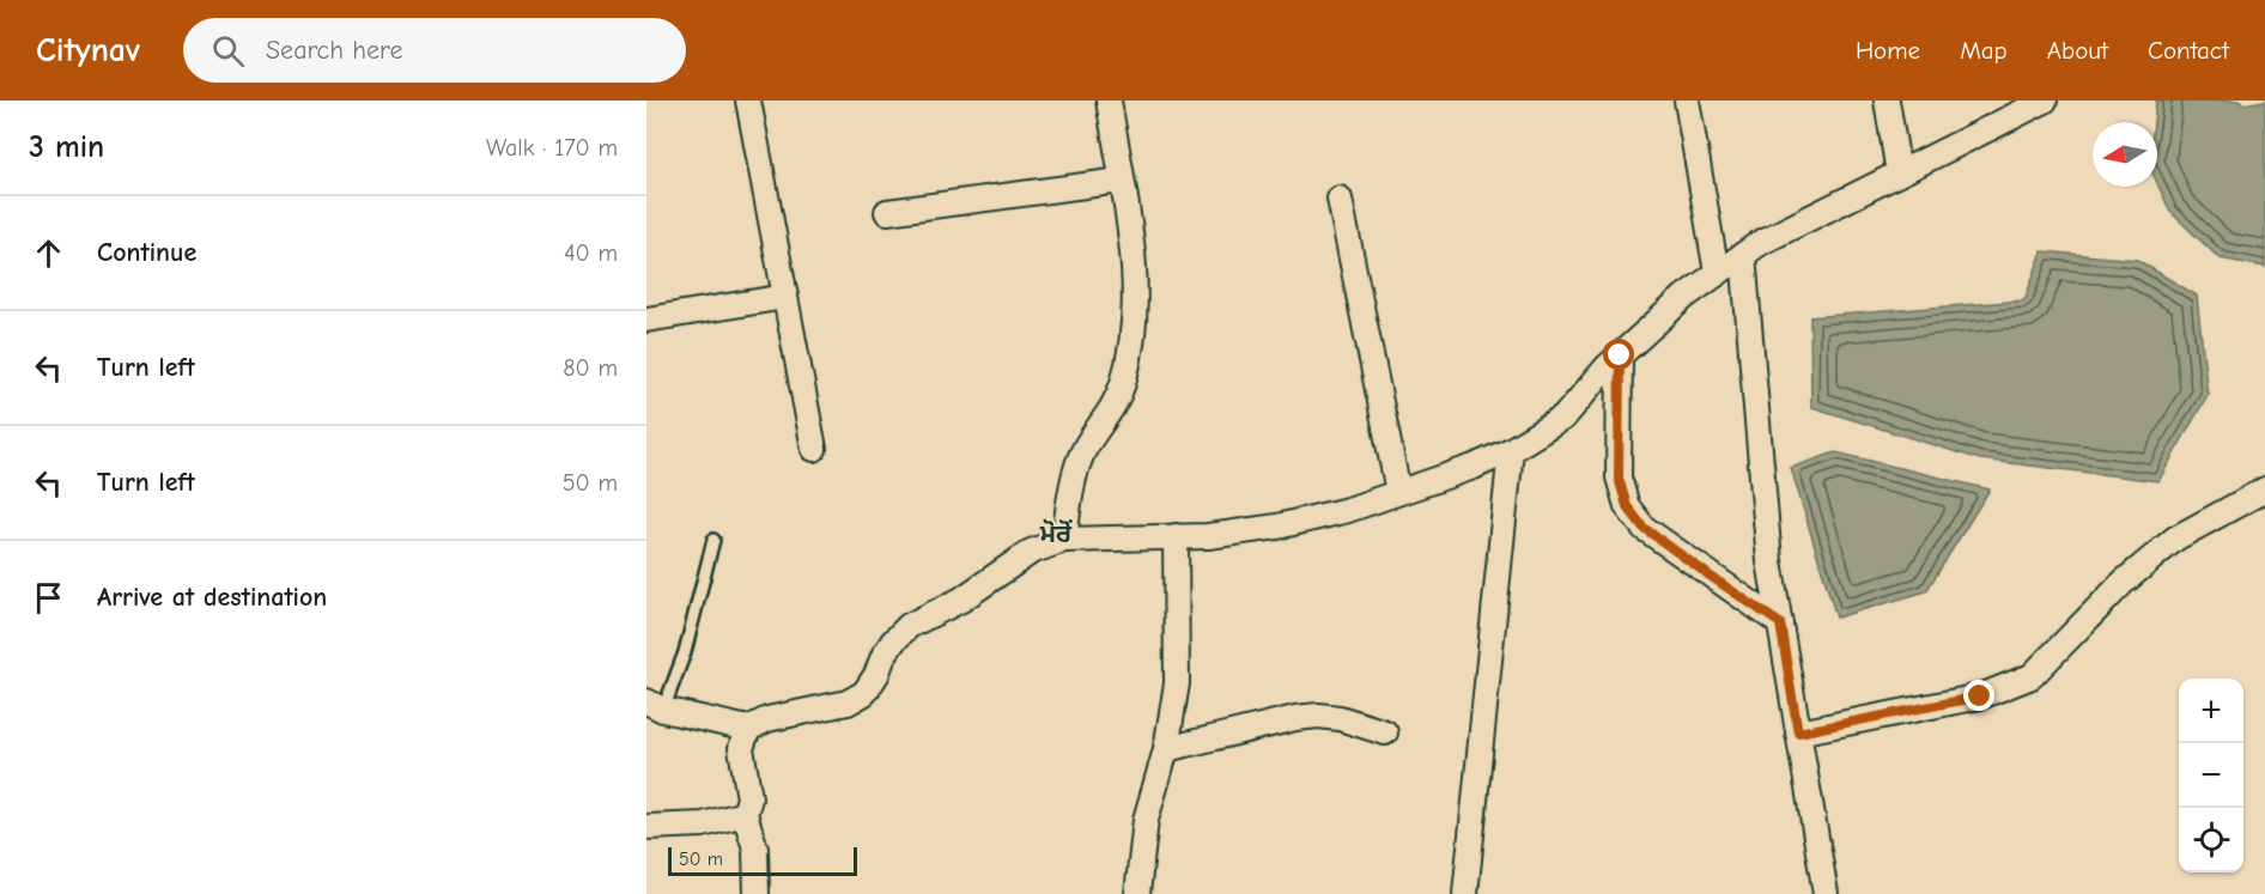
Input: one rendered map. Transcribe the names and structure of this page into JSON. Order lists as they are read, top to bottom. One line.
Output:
{"districts":["ਮੋਰੋਂ"],"scale_bar":"50 m","north":"left","page":{"header":"Citynav","search":"Search here","nav":["Home","Map","About","Contact"],"heading":["3 min","Walk · 170 m"],"list":[["Continue","40 m"],["Turn left","80 m"],["Turn left","50 m"],"Arrive at destination"],"map_buttons":["+","−"],"scale":"50 m"}}
